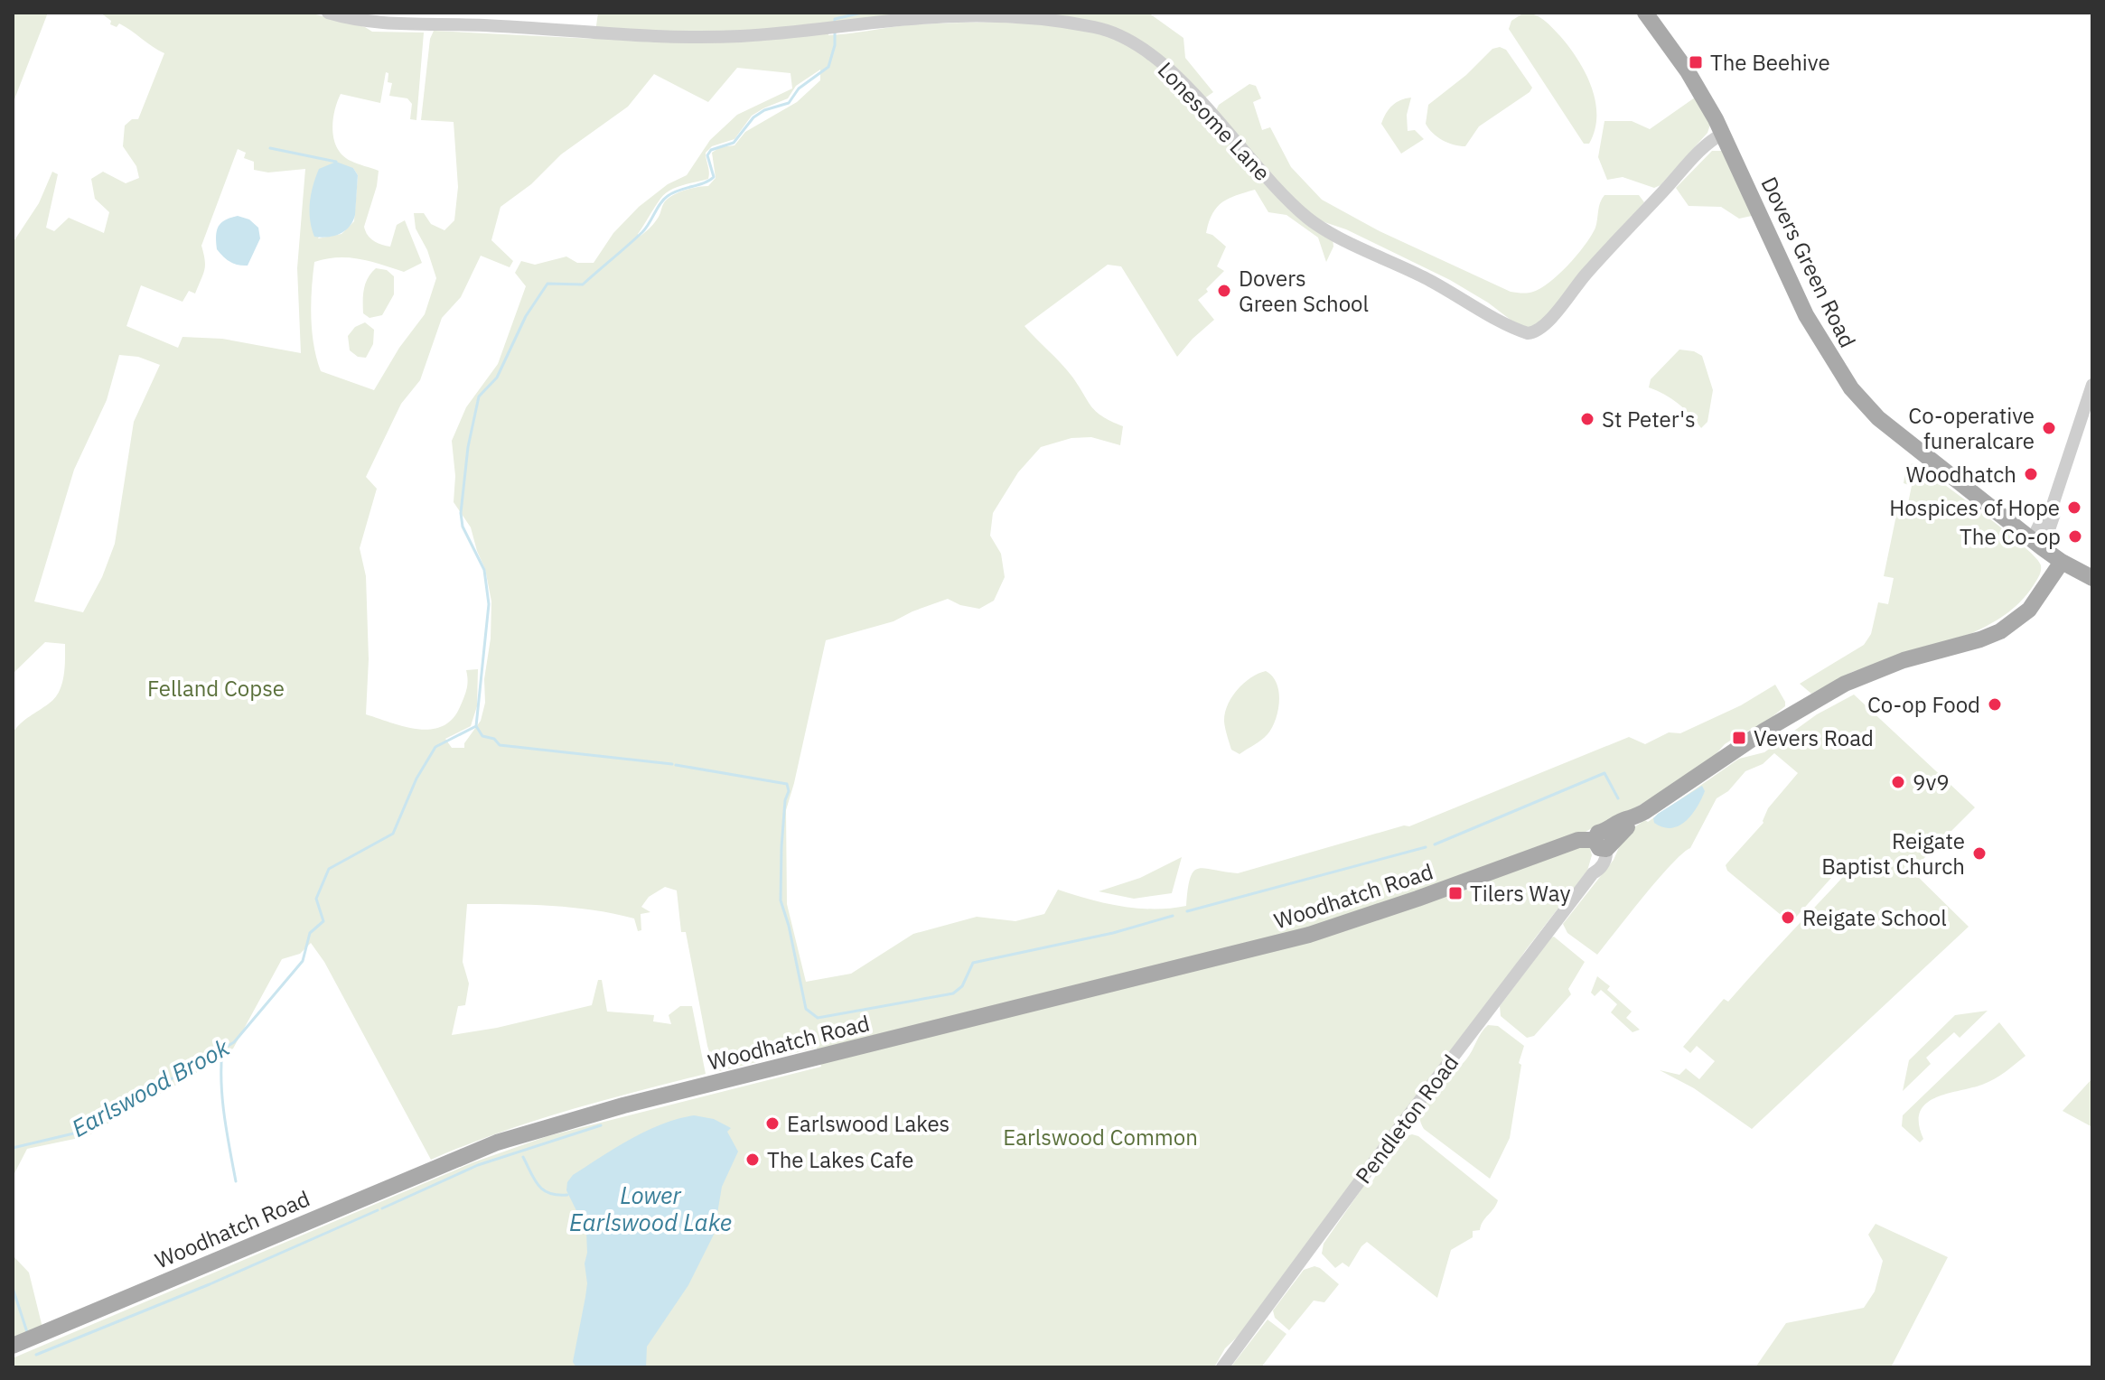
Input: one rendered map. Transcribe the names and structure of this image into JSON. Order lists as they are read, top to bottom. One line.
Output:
{"streets":{"main road":["Dovers Green Road","Woodhatch Road"],"street":["Lonesome Lane","Pendleton Road"]},"crossings":[["Lonesome Lane","Dovers Green Road"],["Woodhatch Road","Pendleton Road"]],"water":["Earlswood Brook","Lower Earlswood Lake"],"parks":["Felland Copse","Earlswood Common"],"places":{"transit":["The Beehive","Vevers Road","Tilers Way"],"other":["Dovers Green School","St Peter's","Co-operative funeralcare","Woodhatch","Hospices of Hope","The Co-op","Co-op Food","9v9","Reigate Baptist Church","Reigate School","Earlswood Lakes","The Lakes Cafe"]}}
